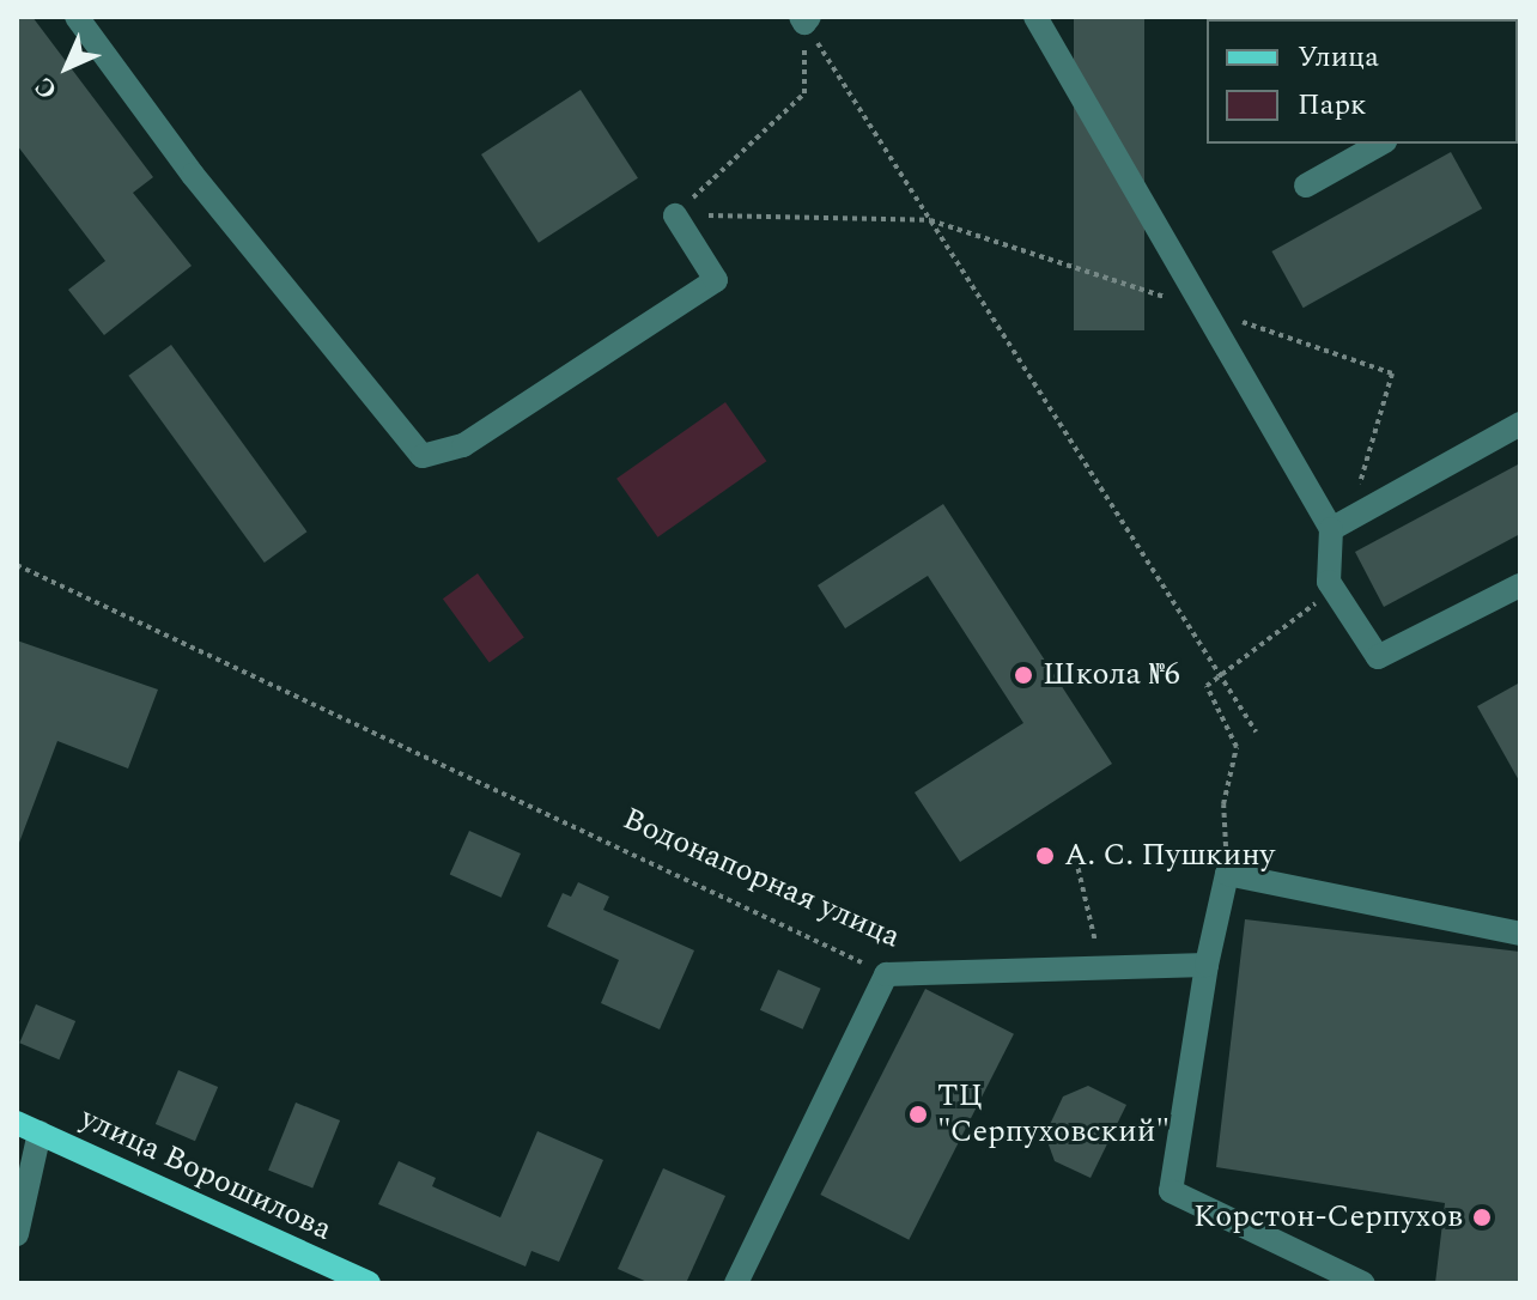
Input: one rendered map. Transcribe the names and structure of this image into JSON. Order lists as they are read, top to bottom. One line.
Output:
{"streets":{"main road":["улица Ворошилова"],"lane":["Водонапорная улица"]},"places":["Школа №6","А. С. Пушкину","ТЦ \"Серпуховский\"","Корстон-Серпухов"],"legend":["Улица","Парк"],"north":"bottom left"}
